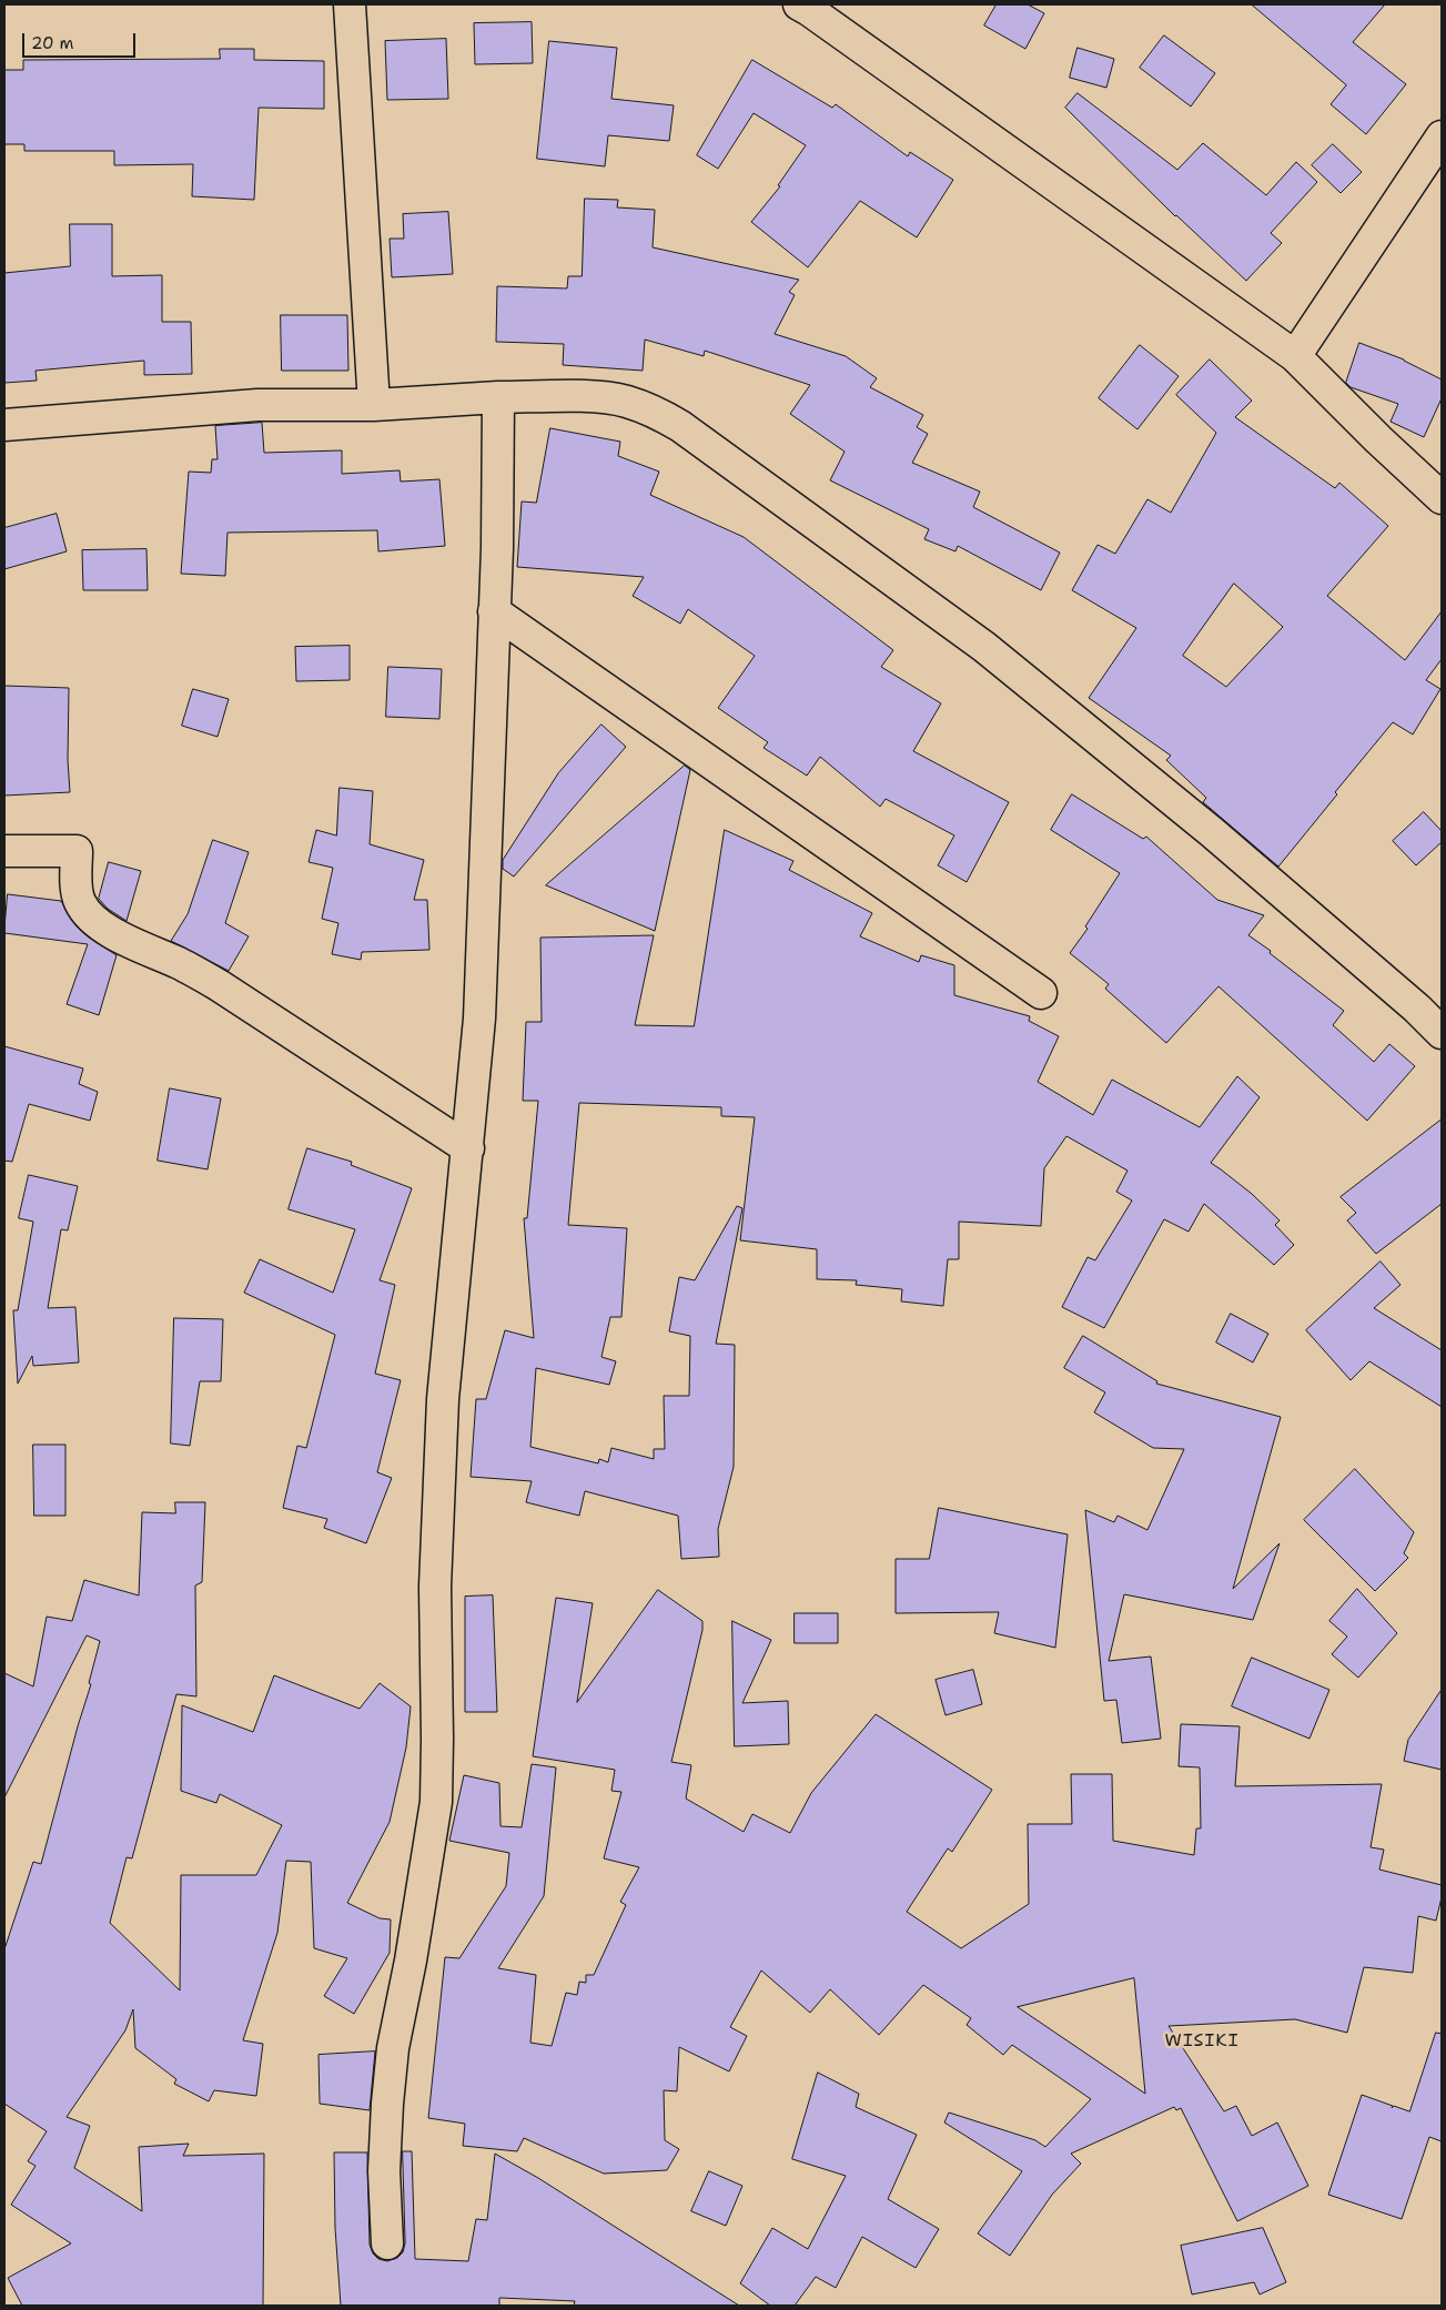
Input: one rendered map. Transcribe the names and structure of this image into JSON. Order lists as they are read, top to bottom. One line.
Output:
{"districts":["WISIKI"],"scale_bar":"20 m"}
